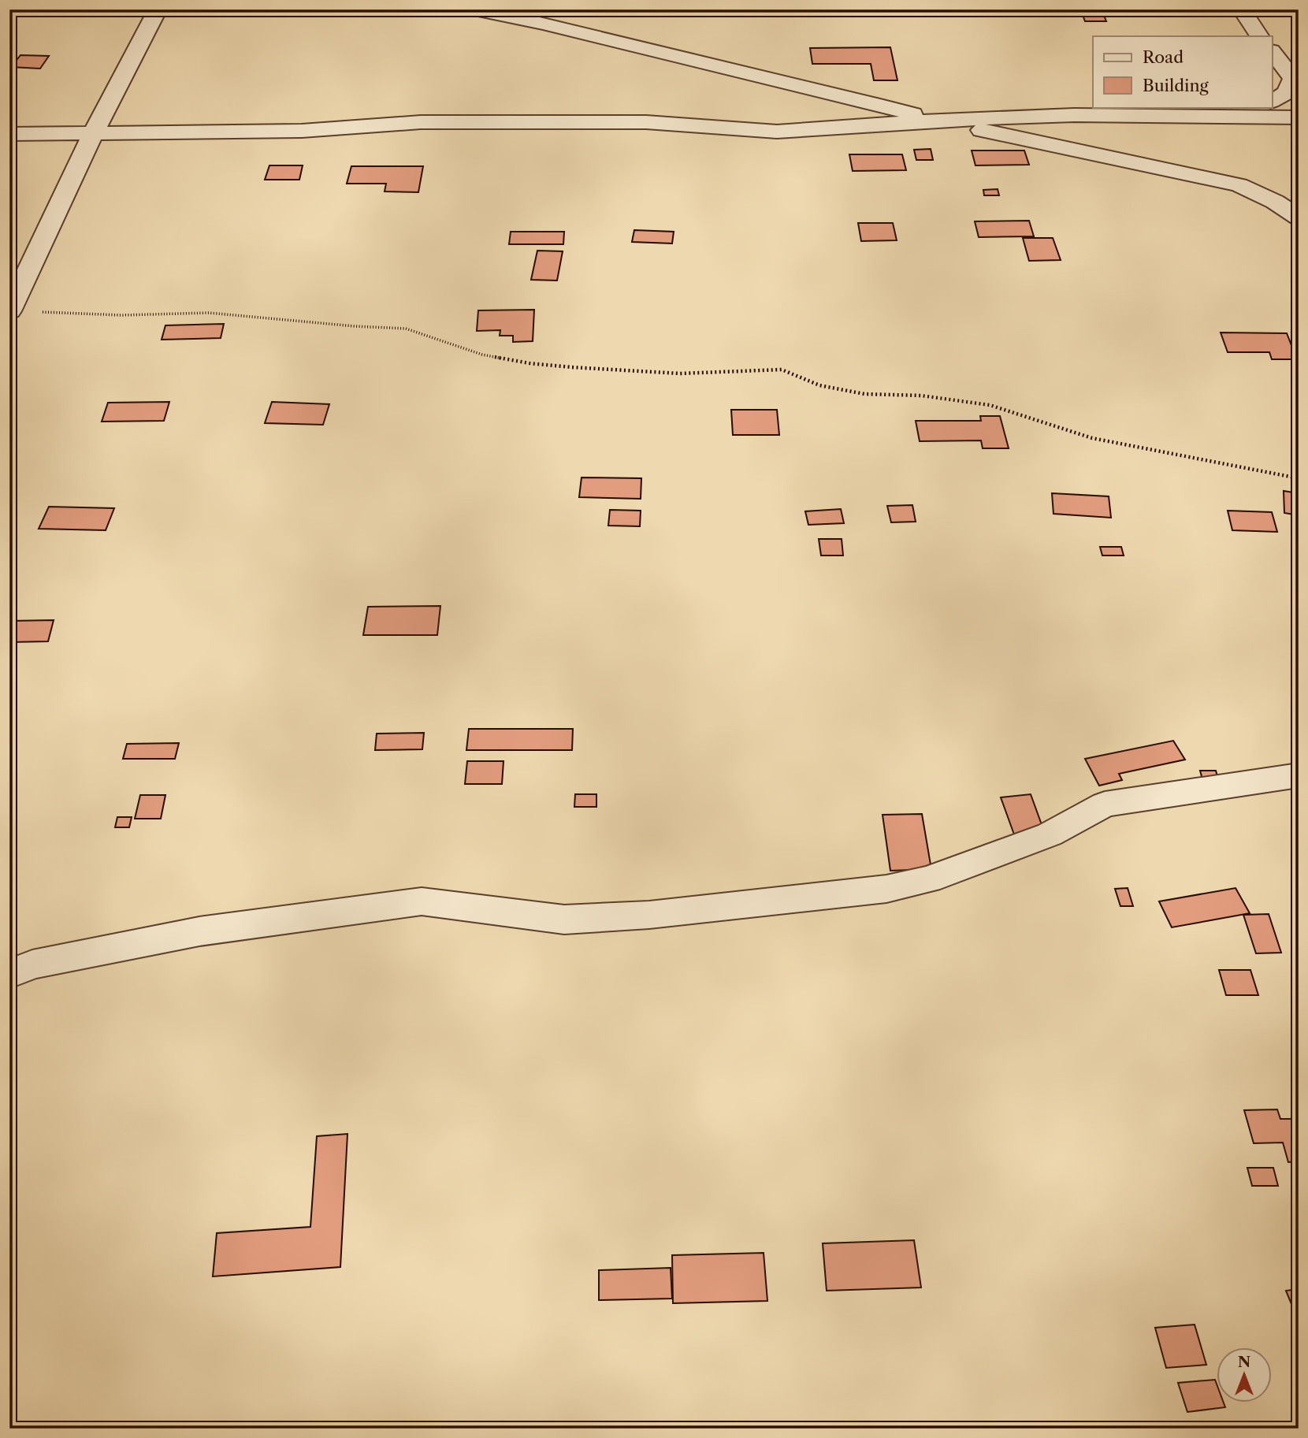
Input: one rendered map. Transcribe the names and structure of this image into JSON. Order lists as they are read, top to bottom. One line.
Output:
{"legend":["Road","Building"],"north":"top"}
